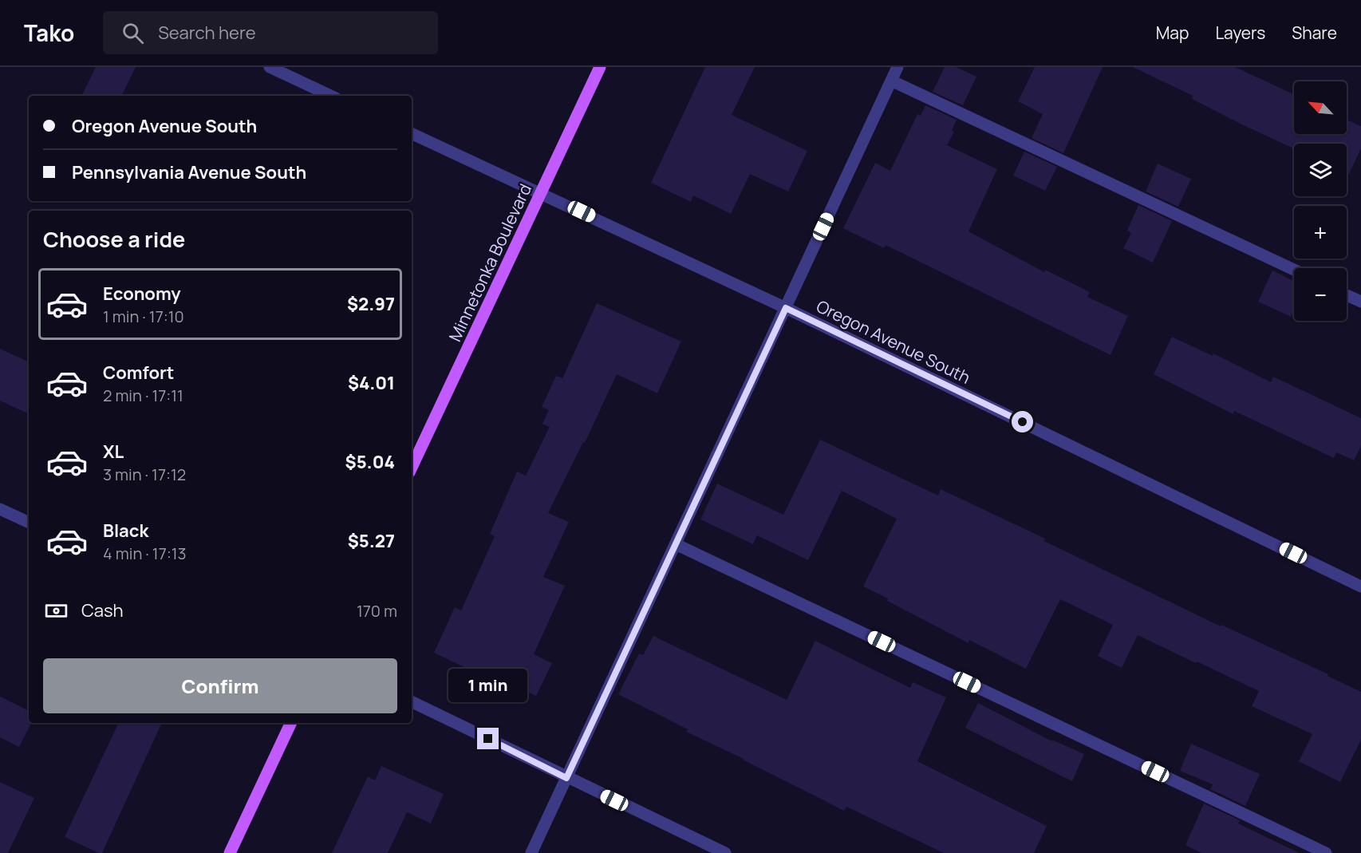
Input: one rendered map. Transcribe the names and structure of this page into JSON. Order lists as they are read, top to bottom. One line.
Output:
{"streets":{"main road":["Minnetonka Boulevard"],"street":["Oregon Avenue South"]},"crossings":[["Minnetonka Boulevard","Oregon Avenue South"]],"north":"top left","page":{"header":"Tako","search":"Search here","nav":["Map","Layers","Share"],"map_buttons":["+","−"],"banner":["Oregon Avenue South","Pennsylvania Avenue South"],"heading":"Choose a ride","list":[{"name":"Economy","note":"1 min · 17:10","value":"$2.97"},{"name":"Comfort","note":"2 min · 17:11","value":"$4.01"},{"name":"XL","note":"3 min · 17:12","value":"$5.04"},{"name":"Black","note":"4 min · 17:13","value":"$5.27"}],"pay":["Cash","170 m"],"buttons":"Confirm","bubble":"1 min"}}
